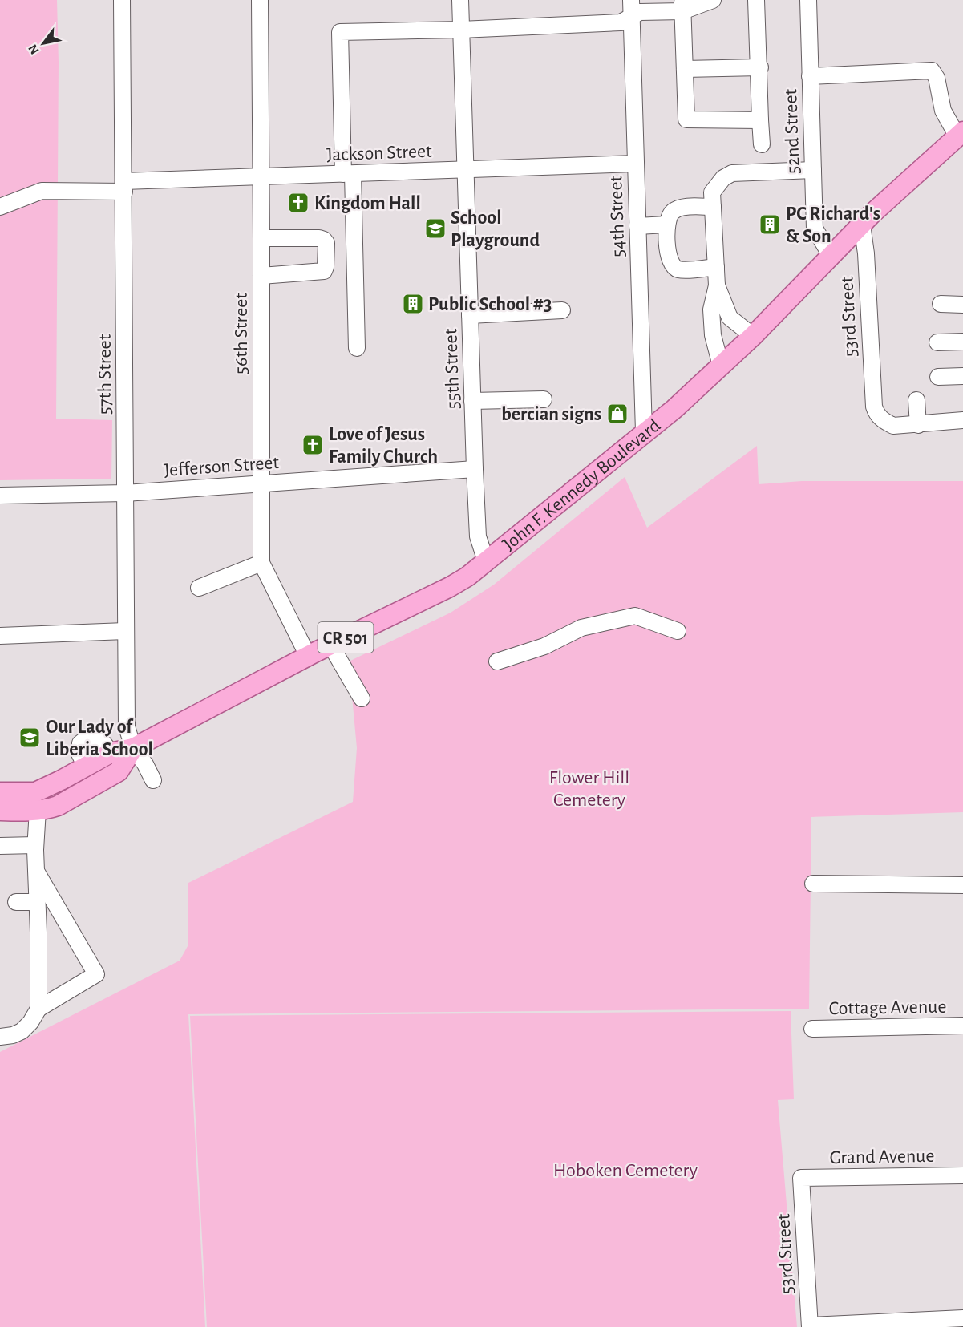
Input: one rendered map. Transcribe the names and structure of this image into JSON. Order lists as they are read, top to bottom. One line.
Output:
{"streets":{"main road":["John F. Kennedy Boulevard","CR 501"],"street":["52nd Street","Jackson Street","54th Street","53rd Street","56th Street","55th Street","57th Street","Jefferson Street","Cottage Avenue","Grand Avenue"]},"crossings":[["52nd Street","John F. Kennedy Boulevard"],["Jackson Street","54th Street"],["Jackson Street","56th Street"],["Jackson Street","55th Street"],["Jackson Street","57th Street"],["54th Street","John F. Kennedy Boulevard"],["53rd Street","John F. Kennedy Boulevard"],["53rd Street","Grand Avenue"],["56th Street","Jefferson Street"],["56th Street","John F. Kennedy Boulevard"],["55th Street","Jefferson Street"],["55th Street","John F. Kennedy Boulevard"],["57th Street","Jefferson Street"],["57th Street","John F. Kennedy Boulevard"]],"parks":["Flower Hill Cemetery","Hoboken Cemetery"],"places":{"church":["Kingdom Hall","Love of Jesus Family Church"],"building":["PC Richard's & Son","Public School #3"],"school or university":["School Playground","Our Lady of Liberia School"],"shop":["bercian signs"]},"north":"bottom left"}
